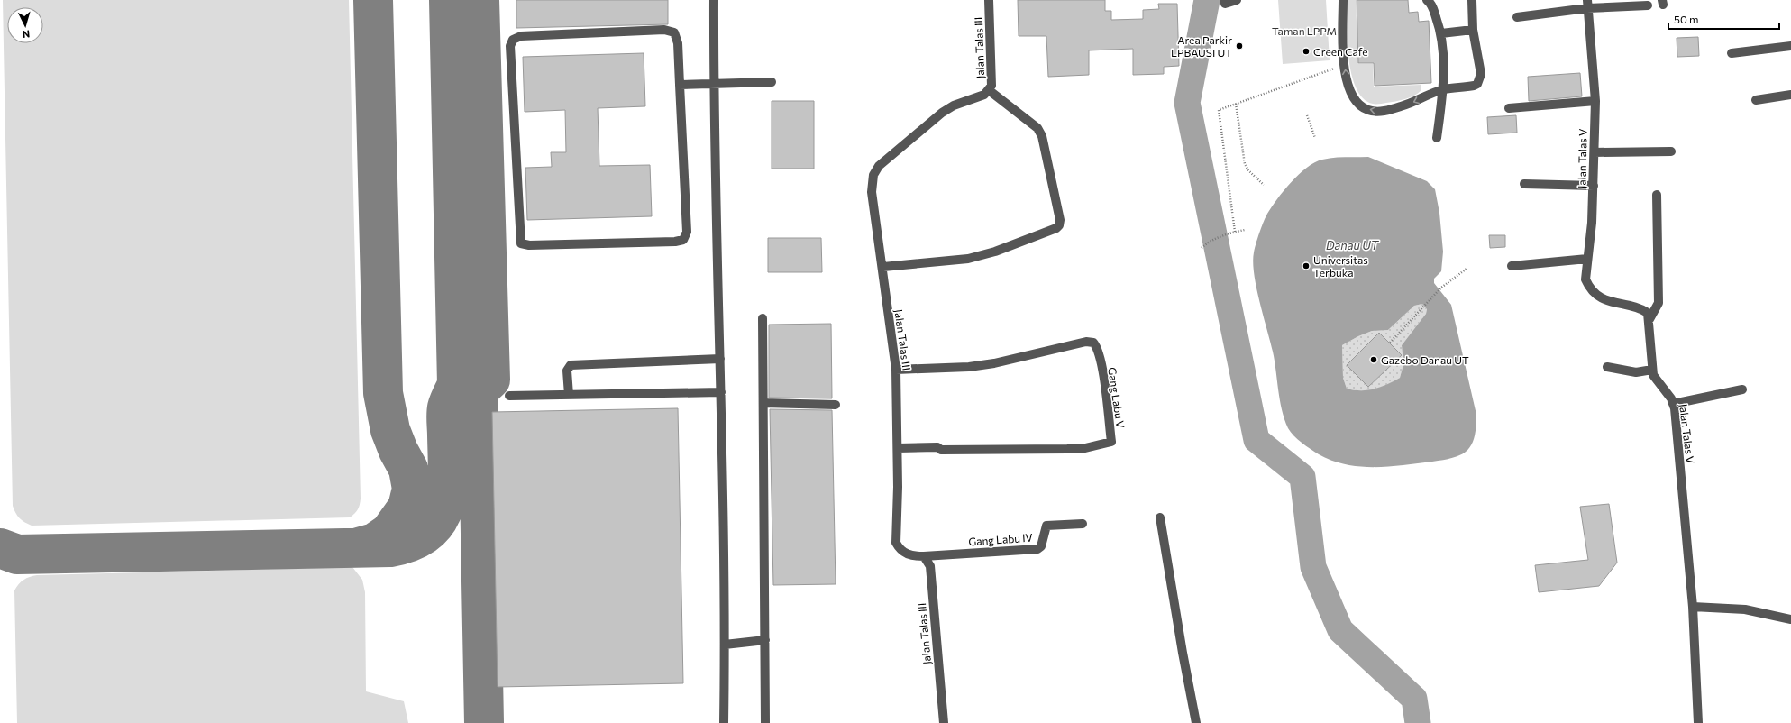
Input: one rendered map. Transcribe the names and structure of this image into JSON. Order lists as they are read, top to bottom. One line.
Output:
{"streets":{"street":["Jalan Talas III","Jalan Talas V","Gang Labu V","Gang Labu IV"]},"crossings":[["Jalan Talas III","Gang Labu V"],["Jalan Talas III","Gang Labu IV"]],"water":["Danau UT"],"parks":["Taman LPPM"],"places":["Area Parkir LPBAUSI UT","Green Cafe","Universitas Terbuka","Gazebo Danau UT"],"scale_bar":"50 m","north":"bottom"}
